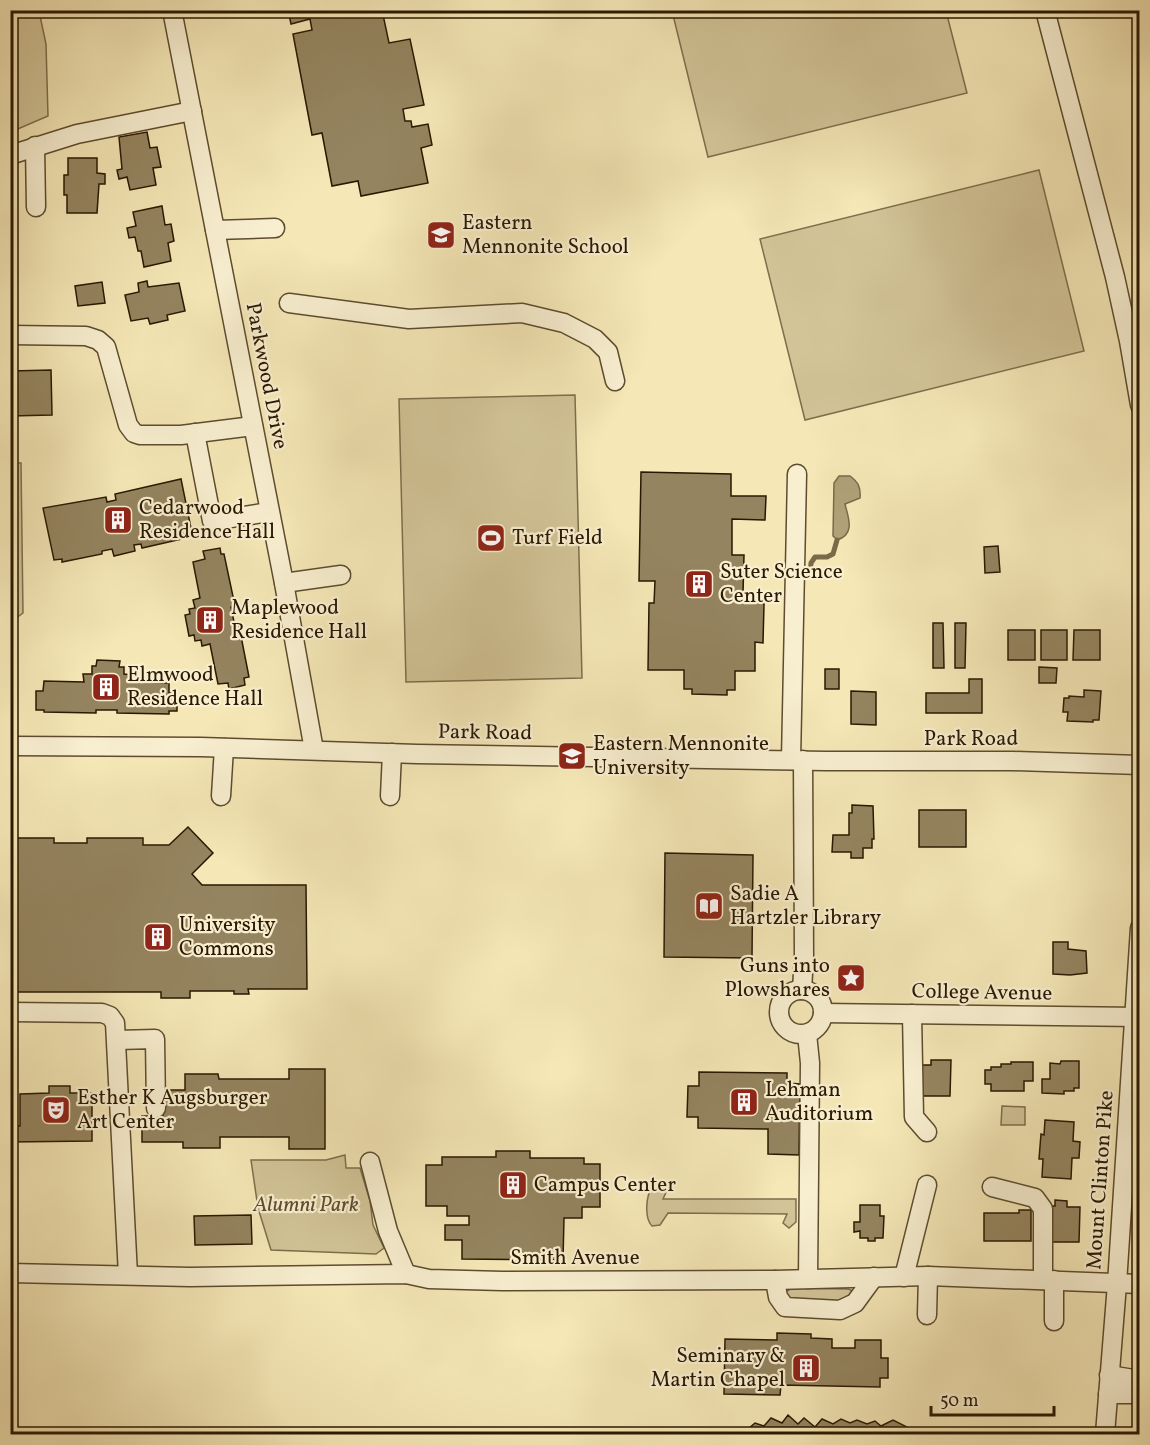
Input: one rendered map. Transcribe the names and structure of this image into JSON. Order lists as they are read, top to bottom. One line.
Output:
{"streets":{"street":["Parkwood Drive","Park Road","College Avenue","Mount Clinton Pike","Smith Avenue"]},"crossings":[["Parkwood Drive","Park Road"],["College Avenue","Mount Clinton Pike"],["Mount Clinton Pike","Smith Avenue"]],"parks":["Alumni Park"],"places":{"school or university":["Eastern Mennonite School","Eastern Mennonite University"],"building":["Cedarwood Residence Hall","Suter Science Center","Maplewood Residence Hall","Elmwood Residence Hall","University Commons","Lehman Auditorium","Campus Center","Seminary & Martin Chapel"],"sports":["Turf Field"],"library":["Sadie A Hartzler Library"],"place":["Guns into Plowshares"],"theatre":["Esther K Augsburger Art Center"]},"scale_bar":"50 m"}
